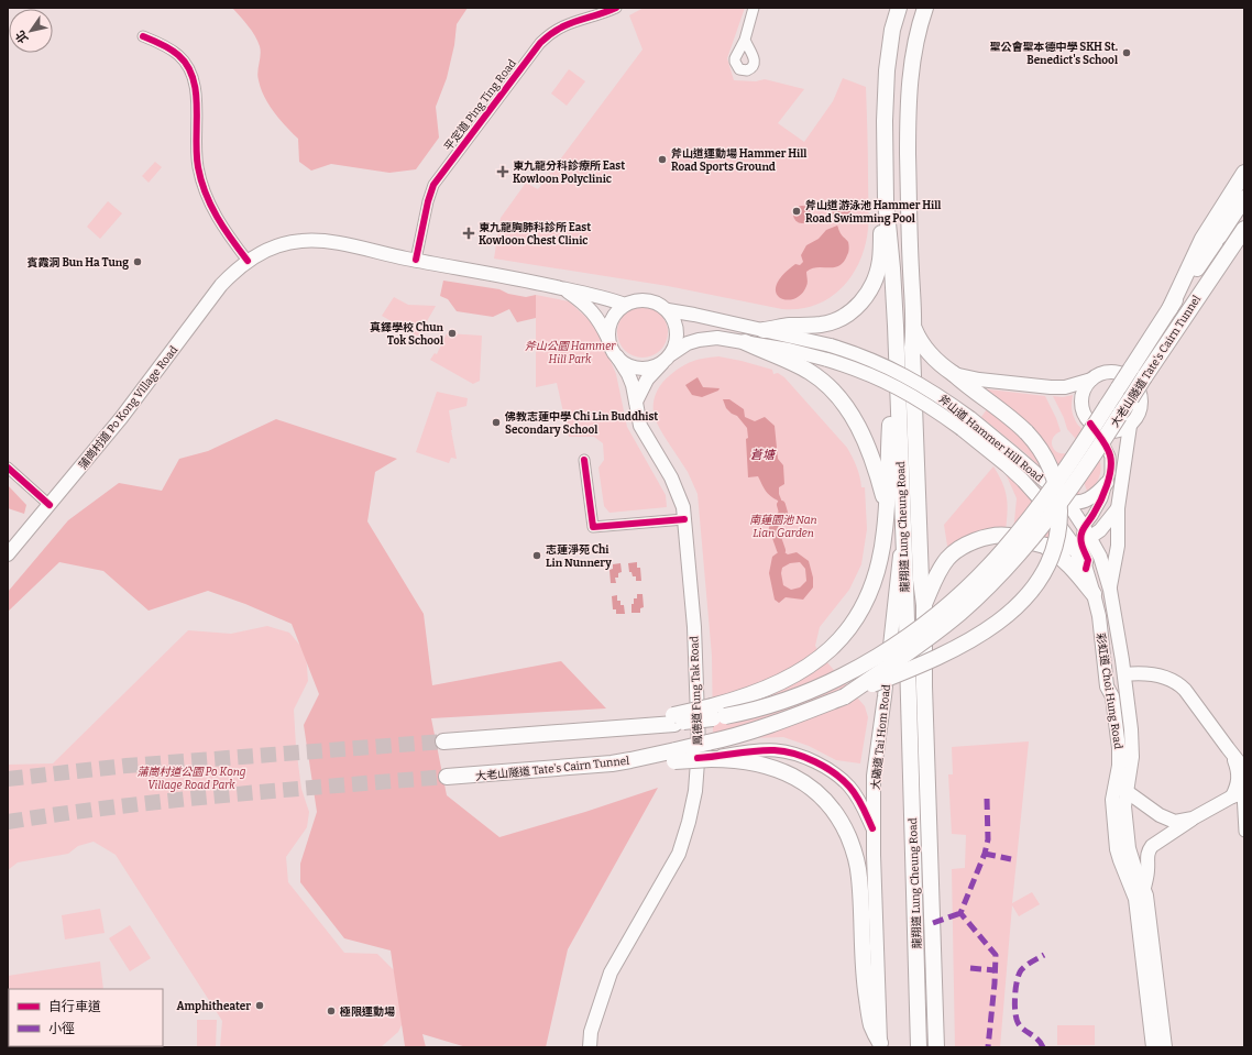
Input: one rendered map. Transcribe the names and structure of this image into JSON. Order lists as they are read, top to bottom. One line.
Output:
{"streets":{"main road":["大老山隧道 Tate's Cairn Tunnel","蒲崗村道 Po Kong Village Road","斧山道 Hammer Hill Road","龍翔道 Lung Cheung Road","鳳德道 Fung Tak Road","彩虹道 Choi Hung Road","大磡道 Tai Hom Road"],"street":["平定道 Ping Ting Road"]},"crossings":[["斧山道 Hammer Hill Road","鳳德道 Fung Tak Road"],["斧山道 Hammer Hill Road","彩虹道 Choi Hung Road"],["龍翔道 Lung Cheung Road","彩虹道 Choi Hung Road"],["龍翔道 Lung Cheung Road","大磡道 Tai Hom Road"]],"water":["蒼塘"],"parks":["斧山公園 Hammer Hill Park","南蓮園池 Nan Lian Garden","蒲崗村道公園 Po Kong Village Road Park"],"places":{"other":["聖公會聖本德中學 SKH St. Benedict's School","斧山道運動場 Hammer Hill Road Sports Ground","斧山道游泳池 Hammer Hill Road Swimming Pool","賓霞洞 Bun Ha Tung","真鐸學校 Chun Tok School","佛教志蓮中學 Chi Lin Buddhist Secondary School","志蓮淨苑 Chi Lin Nunnery","Amphitheater","極限運動場"],"health":["東九龍分科診療所 East Kowloon Polyclinic","東九龍胸肺科診所 East Kowloon Chest Clinic"]},"legend":["自行車道","小徑"],"north":"bottom left"}
